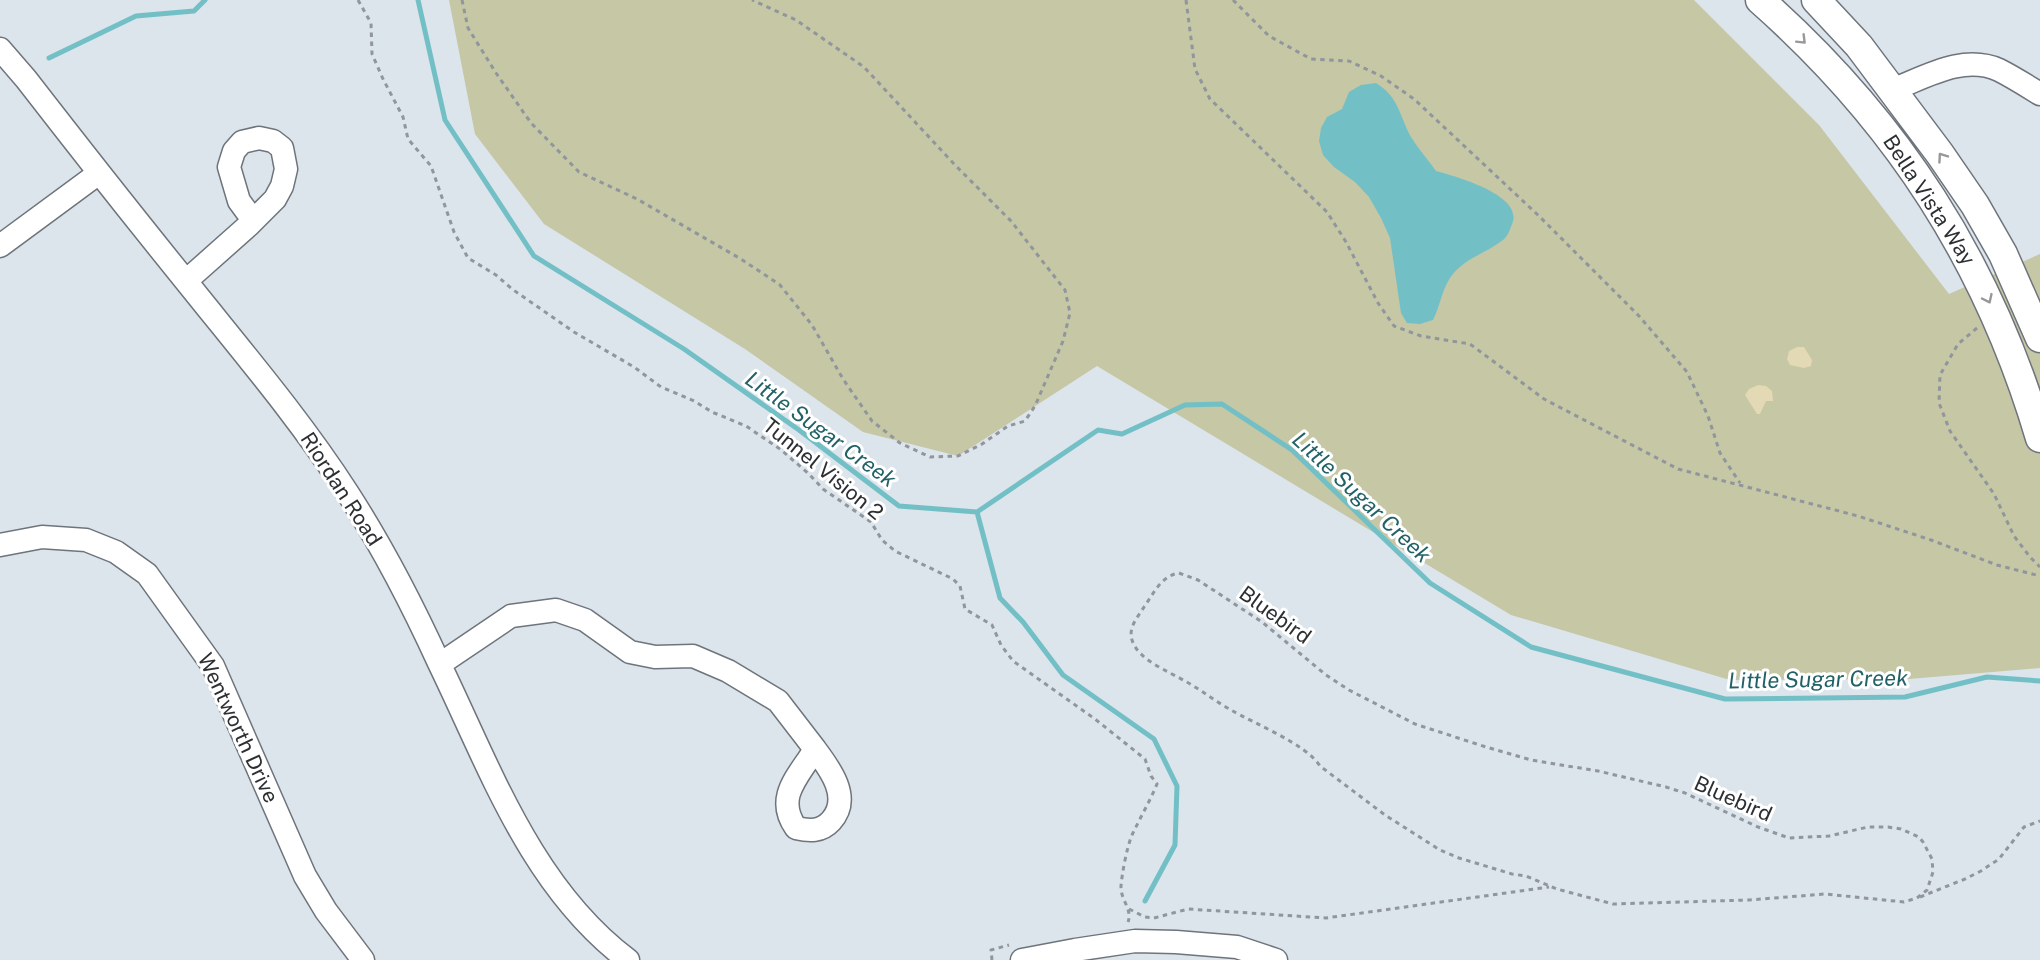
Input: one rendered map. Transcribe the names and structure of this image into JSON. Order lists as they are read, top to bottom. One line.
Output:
{"streets":{"main road":["Bella Vista Way"],"street":["Riordan Road","Wentworth Drive"],"path":["Tunnel Vision 2","Bluebird"]},"water":["Little Sugar Creek"]}
